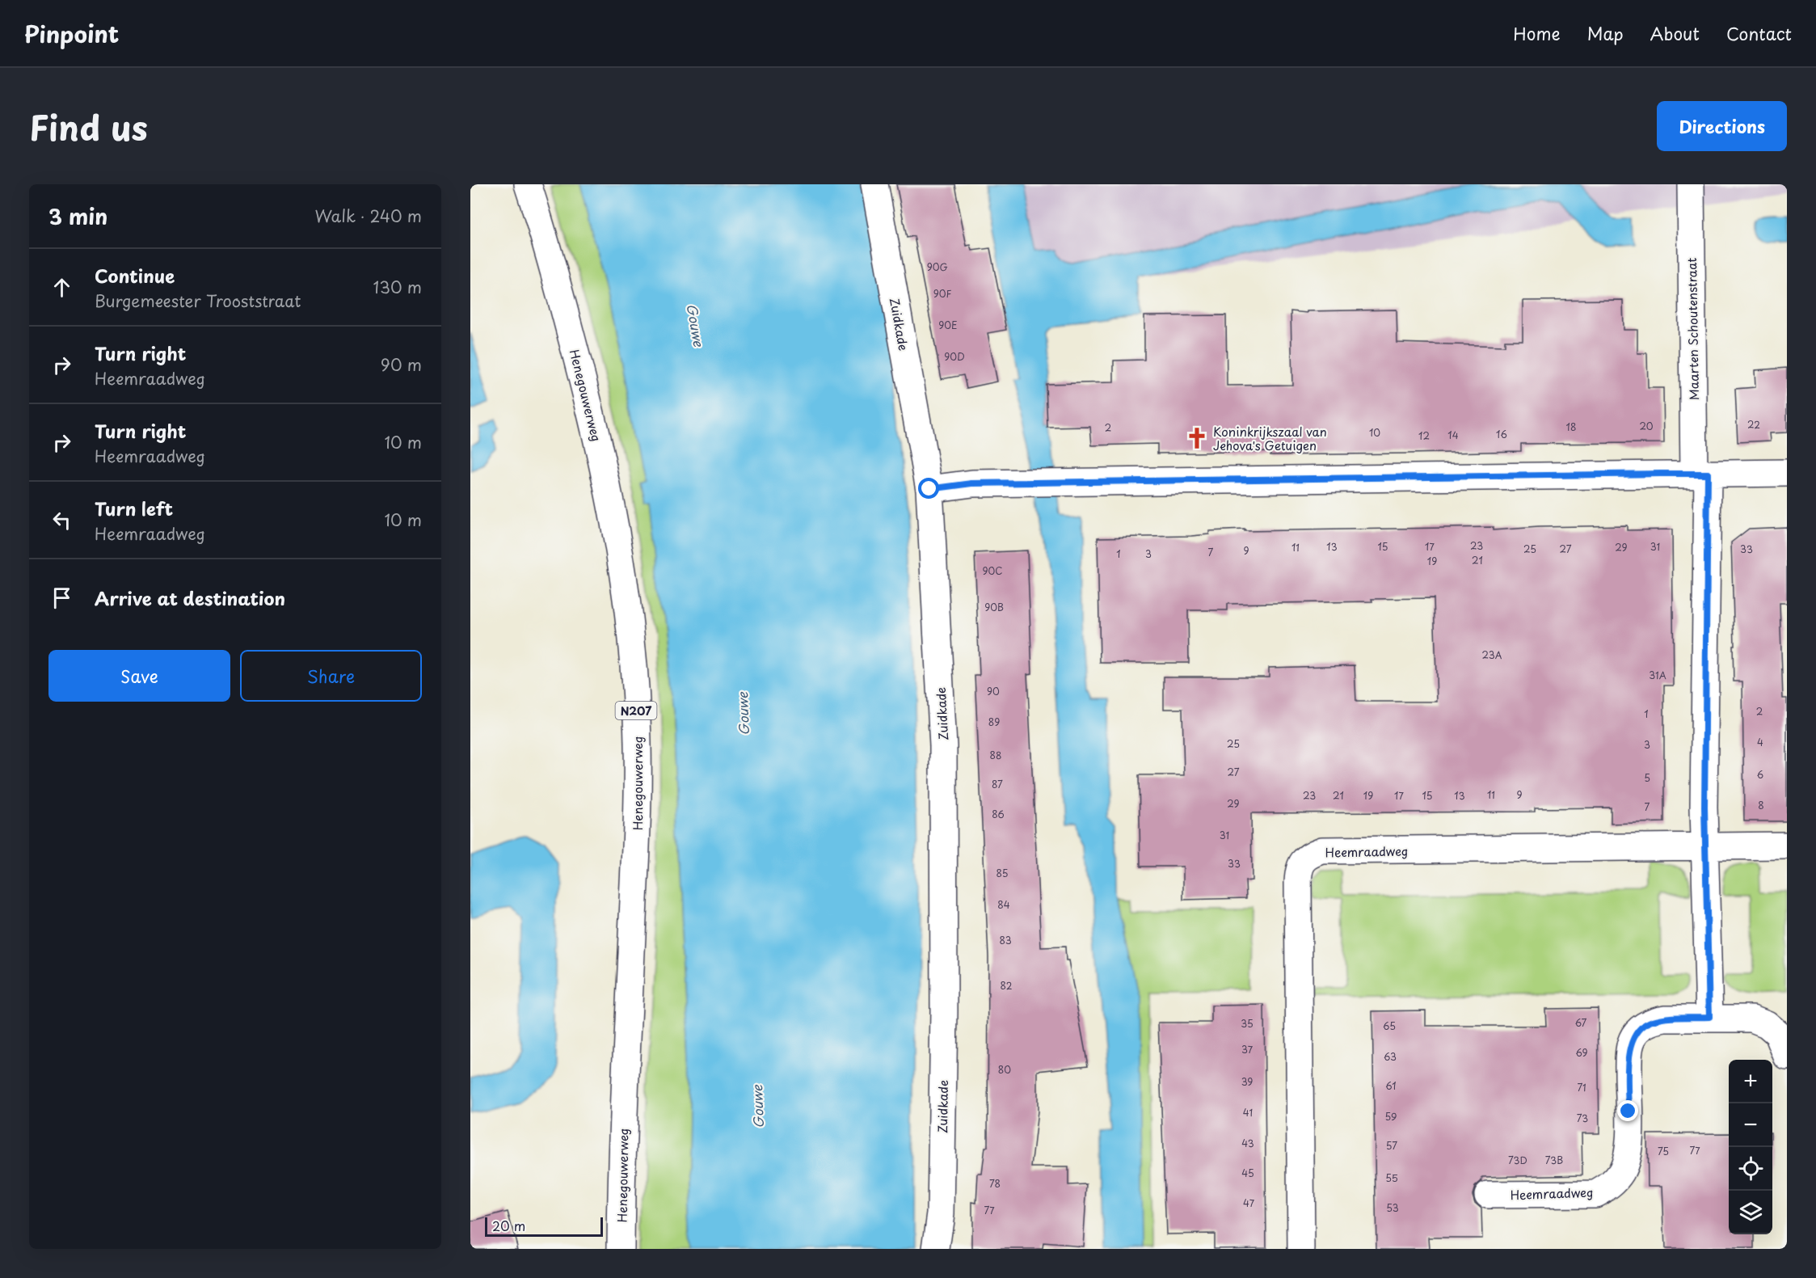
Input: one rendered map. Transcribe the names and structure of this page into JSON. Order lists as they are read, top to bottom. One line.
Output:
{"streets":{"street":["Zuidkade","Maarten Schoutenstraat","Henegouwerweg","N207","Heemraadweg"]},"water":["Gouwe"],"places":{"church":["Koninkrijkszaal van Jehova's Getuigen"]},"house_numbers":["90G","90F","90E","90D","22","20","18","2","10","16","14","12","23","13","15","17","31","11","29","25","27","33","9","7","1","3","21","19","90C","90B","23A","31A","90","2","1","89","4","25","3","88","27","6","5","87","11","9","23","21","19","17","15","13","29","8","7","86","31","33","85","84","83","82","67","35","65","37","69","63","80","39","61","71","41","59","73","43","57","77","75","73D","73B","45","55","78","47","53","77"],"scale_bar":"20 m","page":{"header":"Pinpoint","nav":["Home","Map","About","Contact"],"title":"Find us","buttons":["Directions",["Save","Share"]],"heading":["3 min","Walk · 240 m"],"list":[["Continue","Burgemeester Trooststraat","130 m"],["Turn right","Heemraadweg","90 m"],["Turn right","Heemraadweg","10 m"],["Turn left","Heemraadweg","10 m"],"Arrive at destination"],"map_buttons":["+","−"],"scale":"20 m"}}
